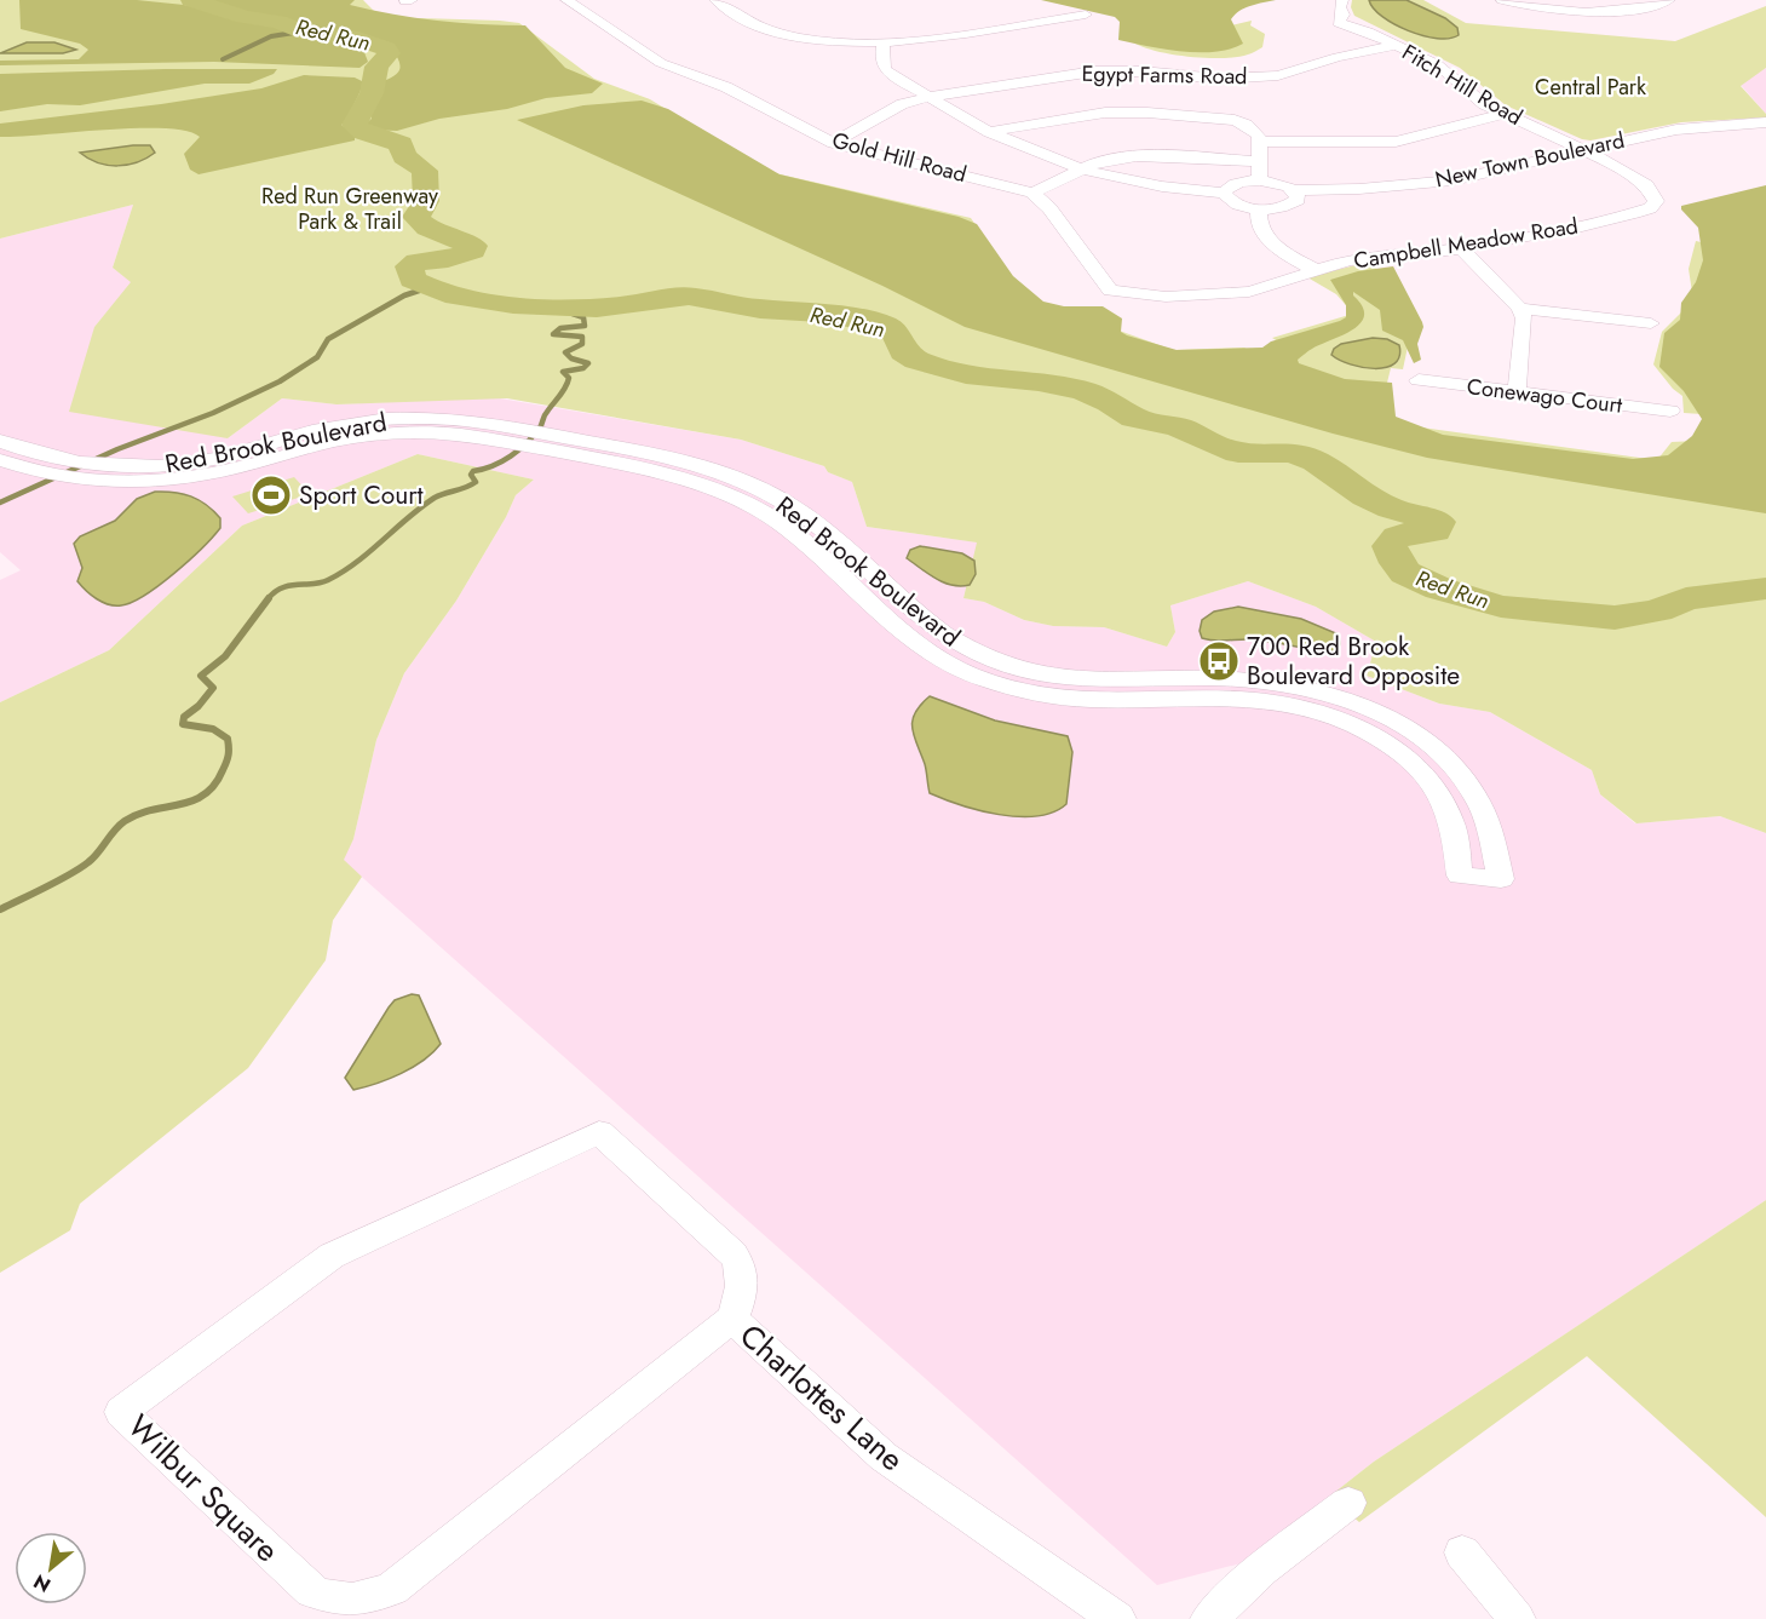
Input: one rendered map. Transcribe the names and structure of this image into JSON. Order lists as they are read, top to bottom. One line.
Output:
{"streets":{"street":["Egypt Farms Road","Fitch Hill Road","Gold Hill Road","New Town Boulevard","Campbell Meadow Road","Conewago Court","Red Brook Boulevard","Charlottes Lane","Wilbur Square"]},"crossings":[["Egypt Farms Road","Fitch Hill Road"],["Egypt Farms Road","Gold Hill Road"],["Fitch Hill Road","New Town Boulevard"],["Fitch Hill Road","Campbell Meadow Road"],["Gold Hill Road","Campbell Meadow Road"],["New Town Boulevard","Campbell Meadow Road"],["Charlottes Lane","Wilbur Square"]],"water":["Red Run"],"parks":["Central Park","Red Run Greenway Park & Trail"],"places":{"sports":["Sport Court"],"bus stop":["700 Red Brook Boulevard Opposite"]},"north":"bottom left"}
